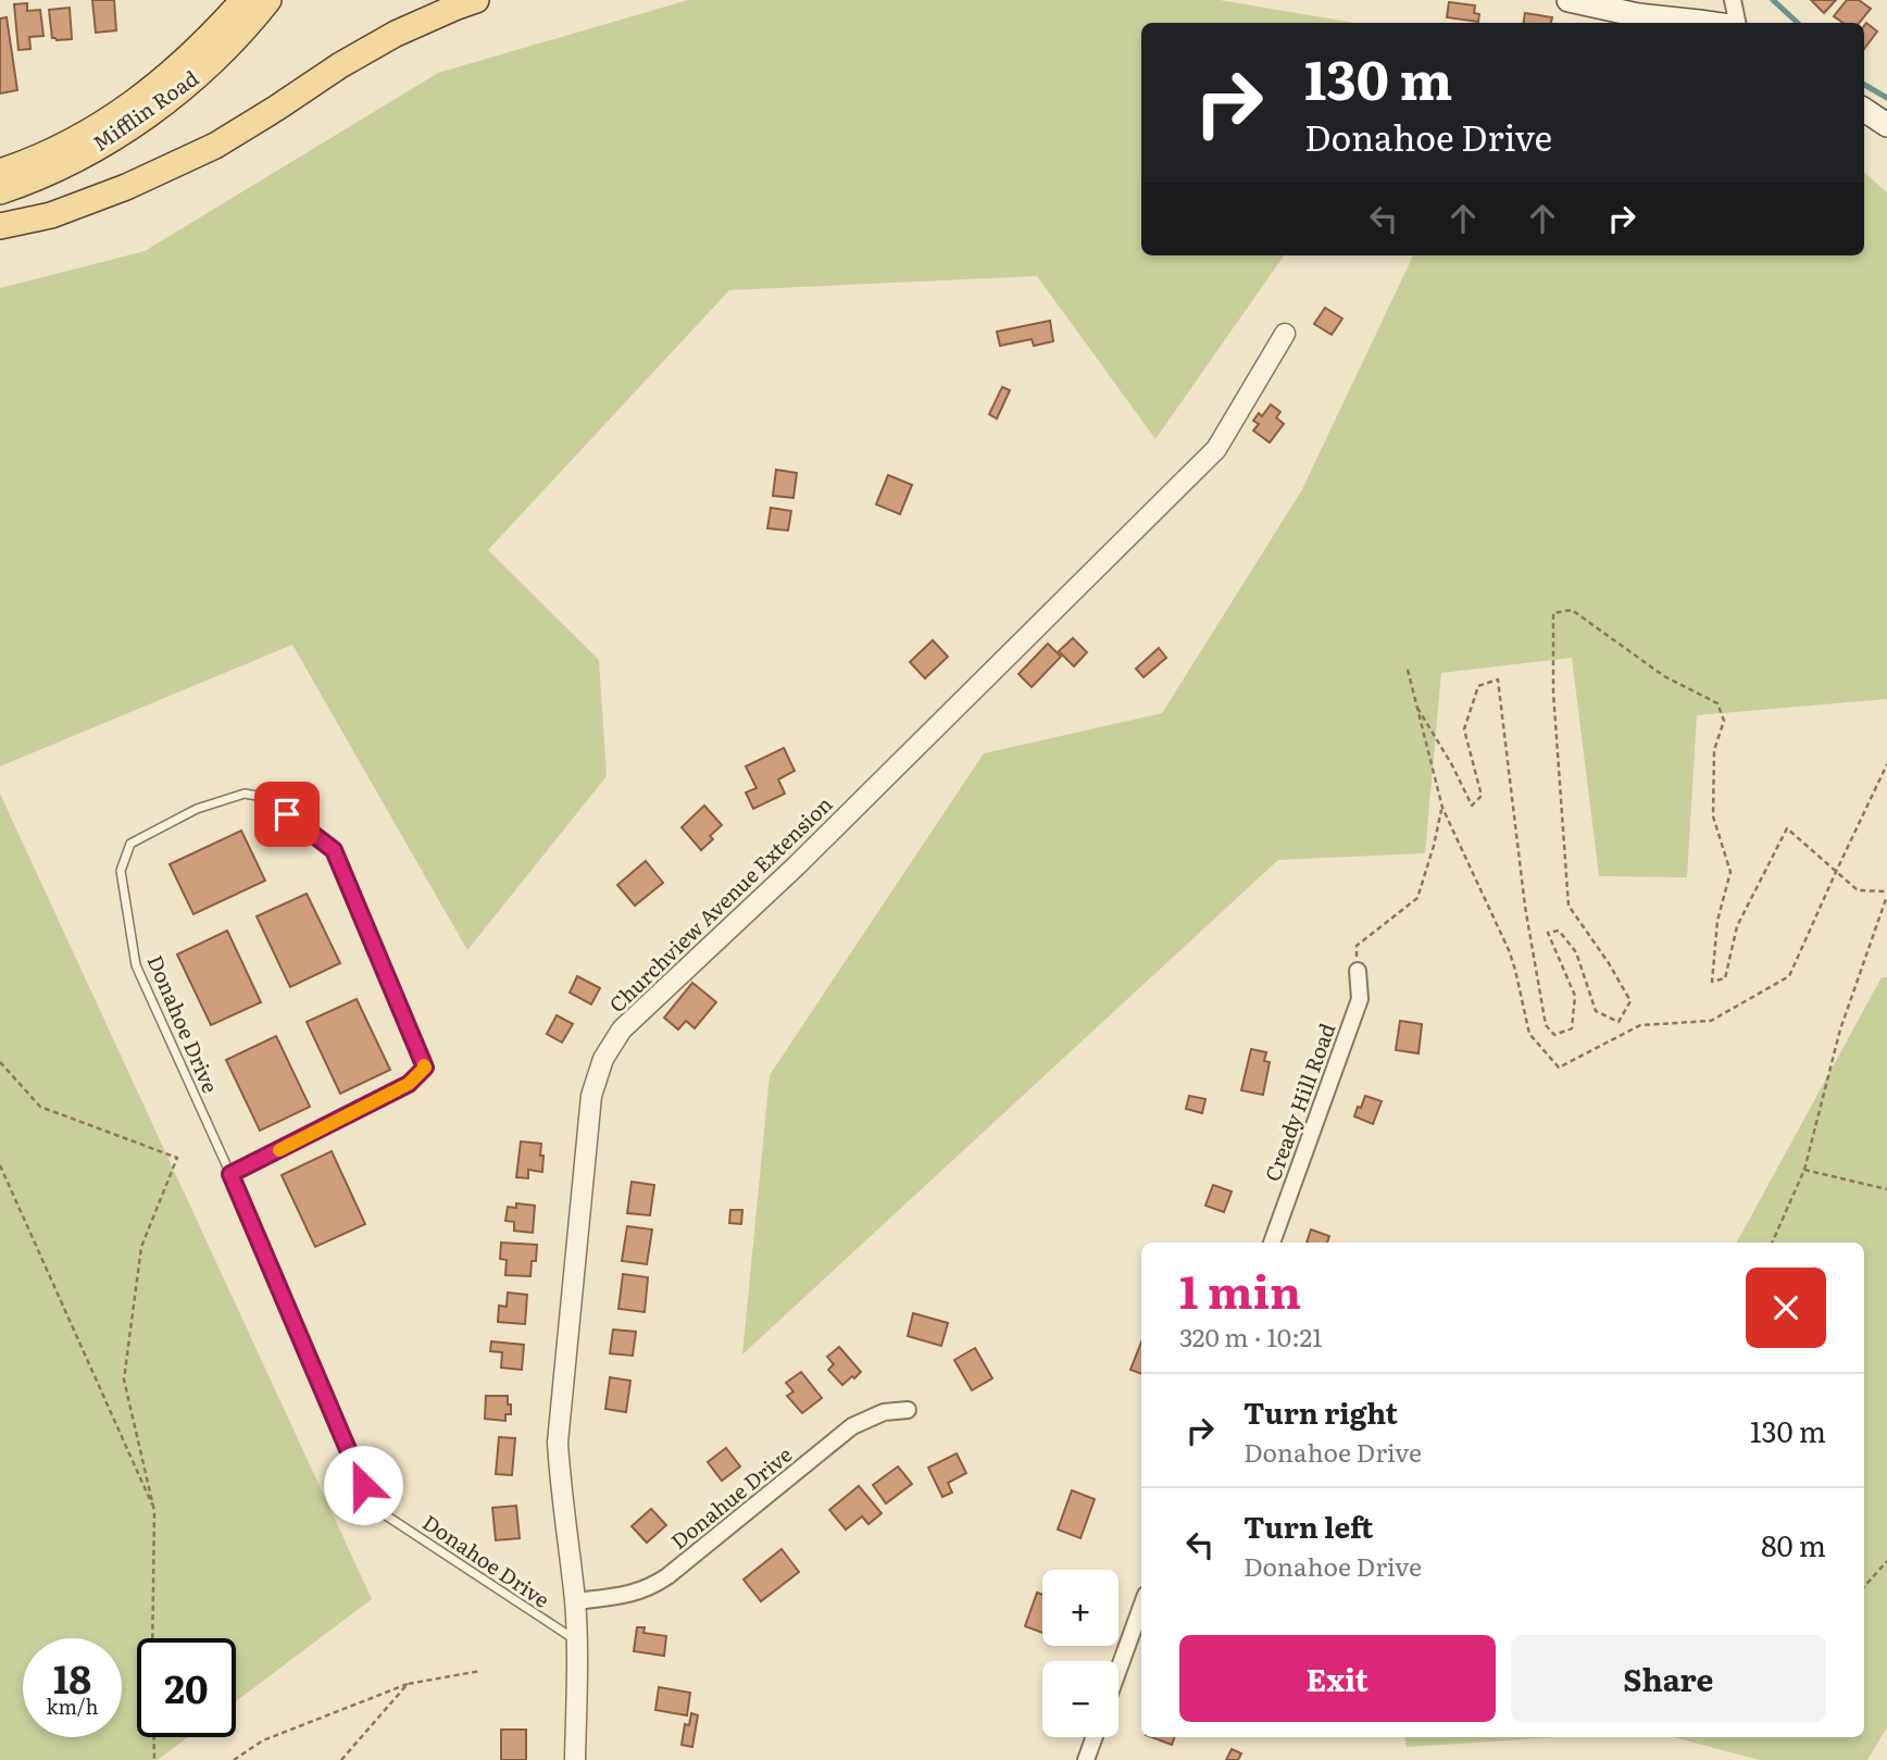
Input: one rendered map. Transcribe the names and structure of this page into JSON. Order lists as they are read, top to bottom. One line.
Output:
{"streets":{"main road":["Mifflin Road"],"street":["Churchview Avenue Extension","Cready Hill Road","Donahue Drive"],"lane":["Donahoe Drive"]},"crossings":[["Churchview Avenue Extension","Donahoe Drive"],["Churchview Avenue Extension","Donahue Drive"]],"page":{"turn":["130 m","Donahoe Drive"],"heading":["1 min","320 m · 10:21"],"list":[{"name":"Turn right","note":"Donahoe Drive","value":"130 m"},{"name":"Turn left","note":"Donahoe Drive","value":"80 m"}],"map_buttons":["+","−"],"buttons":["Exit","Share"],"speed":"18 km/h","limit":"20"}}
